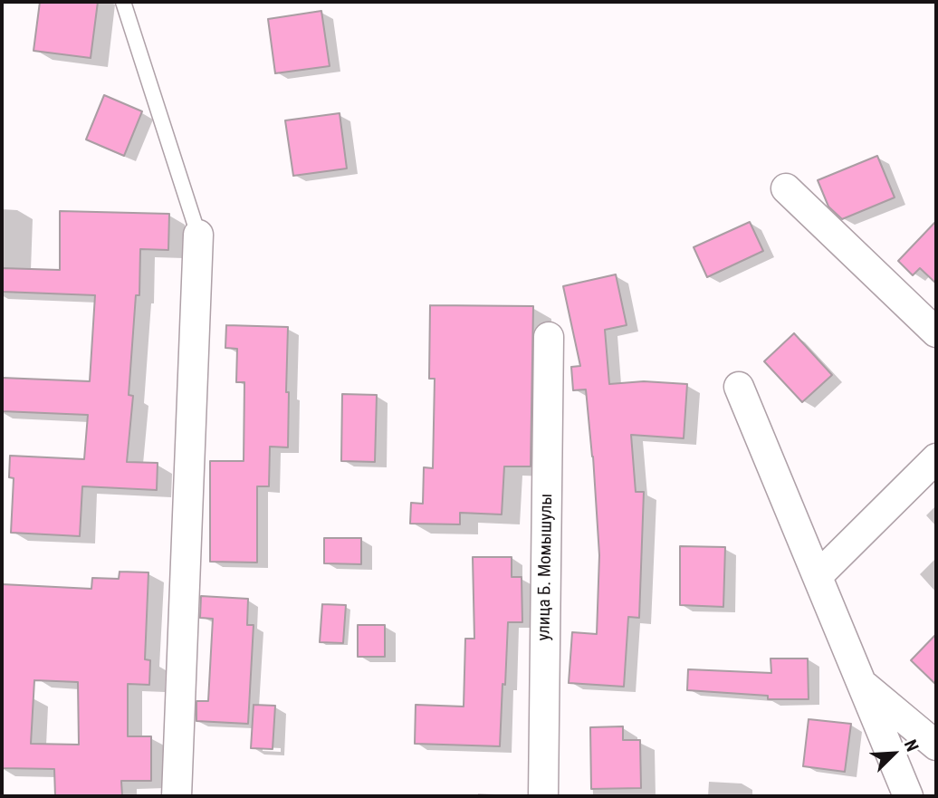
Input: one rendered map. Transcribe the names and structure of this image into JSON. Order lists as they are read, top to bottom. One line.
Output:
{"streets":{"street":["улица Б. Момышулы"]},"north":"top right"}
